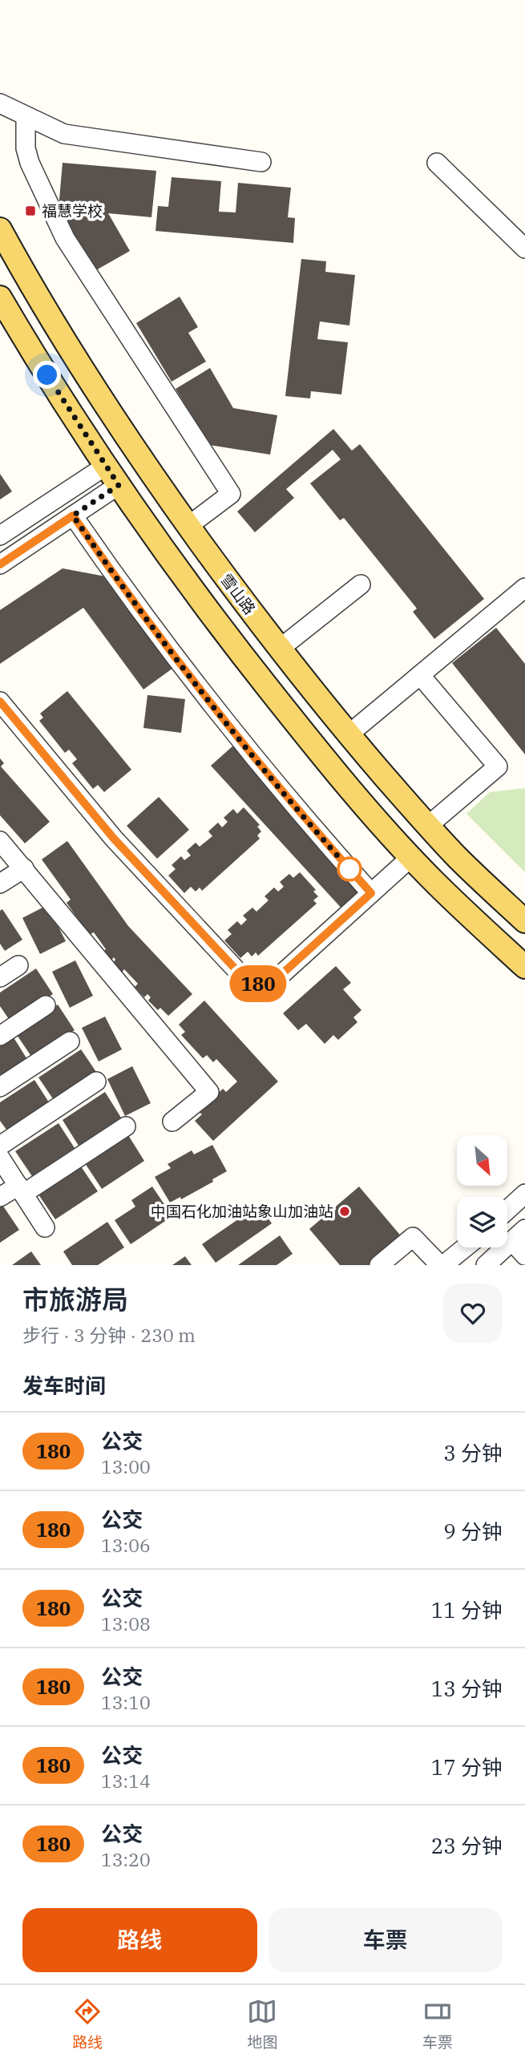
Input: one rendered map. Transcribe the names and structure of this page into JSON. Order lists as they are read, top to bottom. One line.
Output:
{"streets":{"main road":["雪山路"]},"places":{"transit":["福慧学校"],"other":["中国石化加油站象山加油站"]},"lines":["bus line 180"],"north":"bottom right","page":{"on_map":"180","heading":[["市旅游局","步行 · 3 分钟 · 230 m"],"发车时间"],"list":[{"mark":"180","name":"公交","note":"13:00","value":"3 分钟"},{"mark":"180","name":"公交","note":"13:06","value":"9 分钟"},{"mark":"180","name":"公交","note":"13:08","value":"11 分钟"},{"mark":"180","name":"公交","note":"13:10","value":"13 分钟"},{"mark":"180","name":"公交","note":"13:14","value":"17 分钟"},{"mark":"180","name":"公交","note":"13:20","value":"23 分钟"}],"buttons":["路线","车票"],"tabs":["路线","地图","车票"]}}
